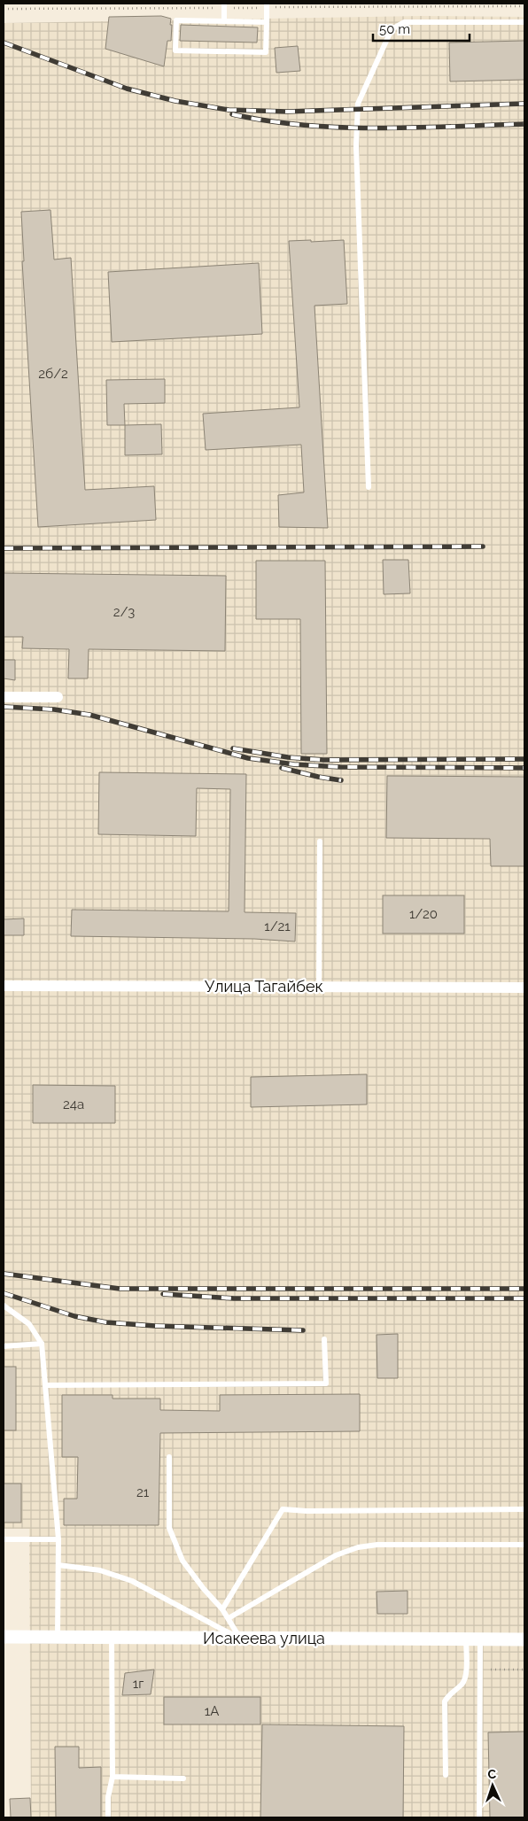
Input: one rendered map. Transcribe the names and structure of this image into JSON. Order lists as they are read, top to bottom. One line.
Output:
{"streets":{"street":["Улица Тагайбек","Исакеева улица"]},"house_numbers":["2б/2","2/3","1/20","1/21","24а","21","1г","1А"],"scale_bar":"50 m","north":"top"}
